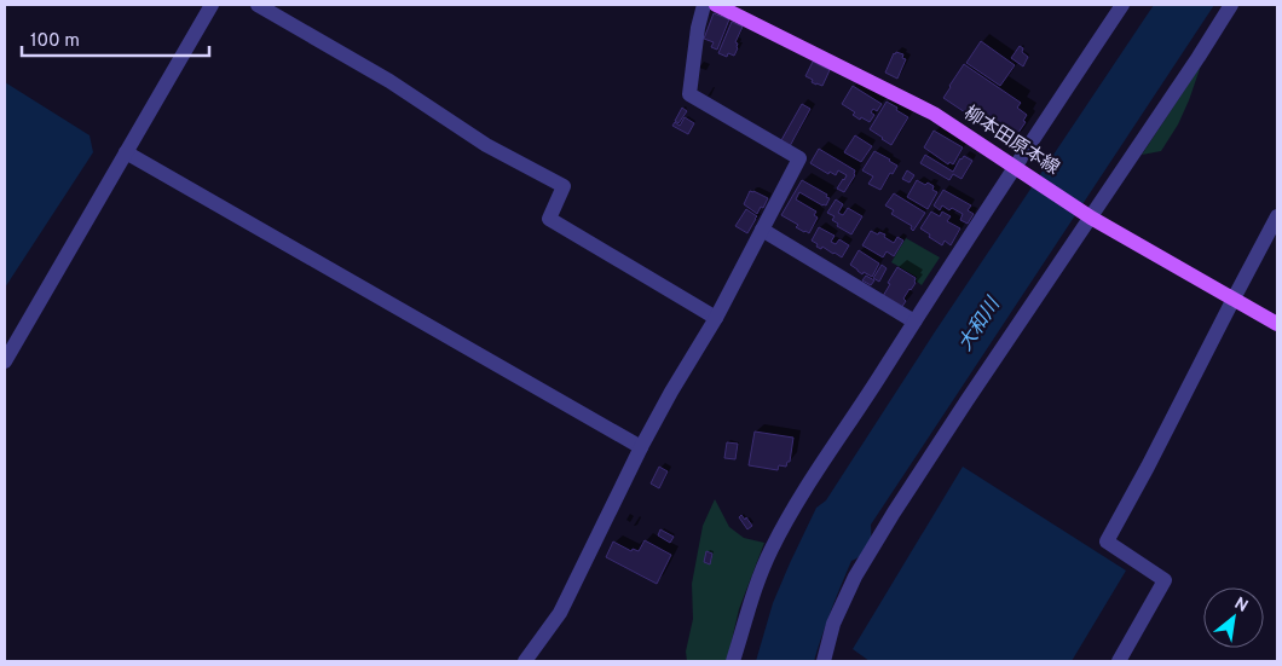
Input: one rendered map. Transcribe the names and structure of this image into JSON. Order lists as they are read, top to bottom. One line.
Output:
{"streets":{"main road":["柳本田原本線"]},"water":["大和川"],"scale_bar":"100 m","north":"top right"}
